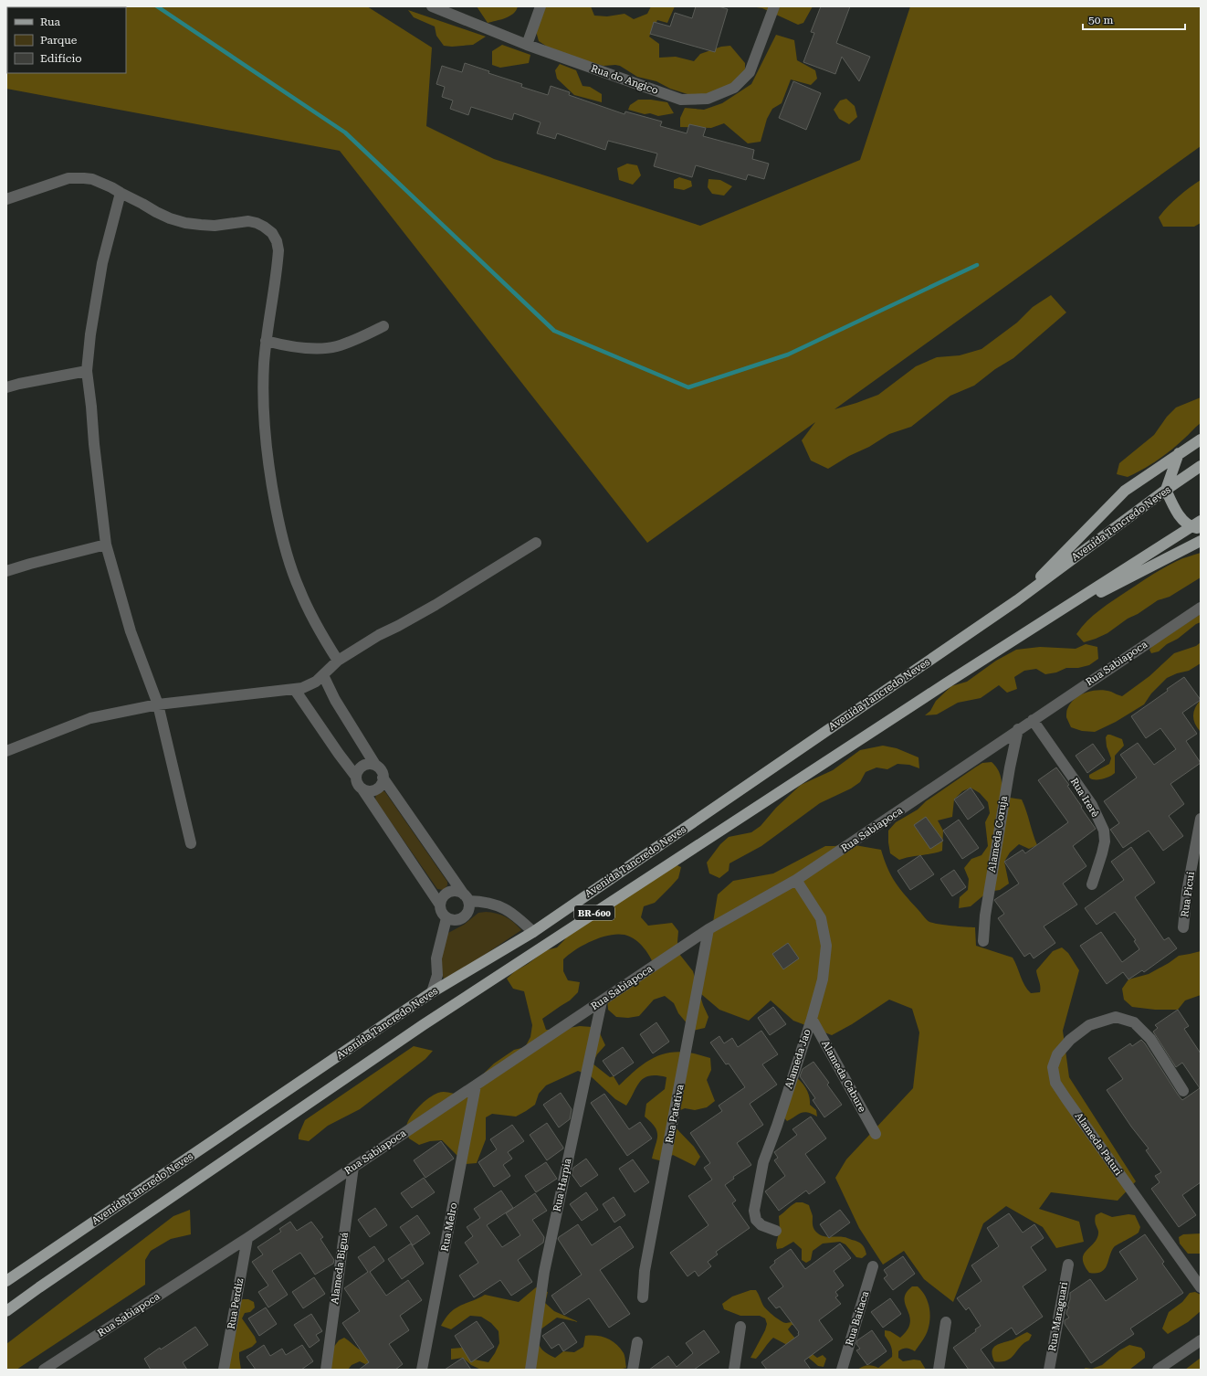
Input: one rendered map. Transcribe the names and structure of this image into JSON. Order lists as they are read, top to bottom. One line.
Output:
{"streets":{"main road":["Avenida Tancredo Neves","BR-600"],"street":["Rua do Angico","Rua Sabiapoca","Rua Irerê","Alameda Coruja","Rua Picui","Alameda Jao","Alameda Cabure","Rua Patativa","Alameda Paturi","Rua Harpia","Rua Melro","Alameda Biguá","Rua Perdiz","Rua Maraguari","Rua Baitaca"]},"crossings":[["Rua Sabiapoca","Rua Irerê"],["Rua Sabiapoca","Alameda Coruja"],["Rua Sabiapoca","Alameda Jao"],["Rua Sabiapoca","Rua Patativa"],["Rua Sabiapoca","Rua Harpia"],["Rua Sabiapoca","Rua Melro"],["Rua Sabiapoca","Alameda Biguá"],["Rua Sabiapoca","Rua Perdiz"],["Alameda Jao","Alameda Cabure"]],"legend":["Rua","Parque","Edifício"],"scale_bar":"50 m"}
